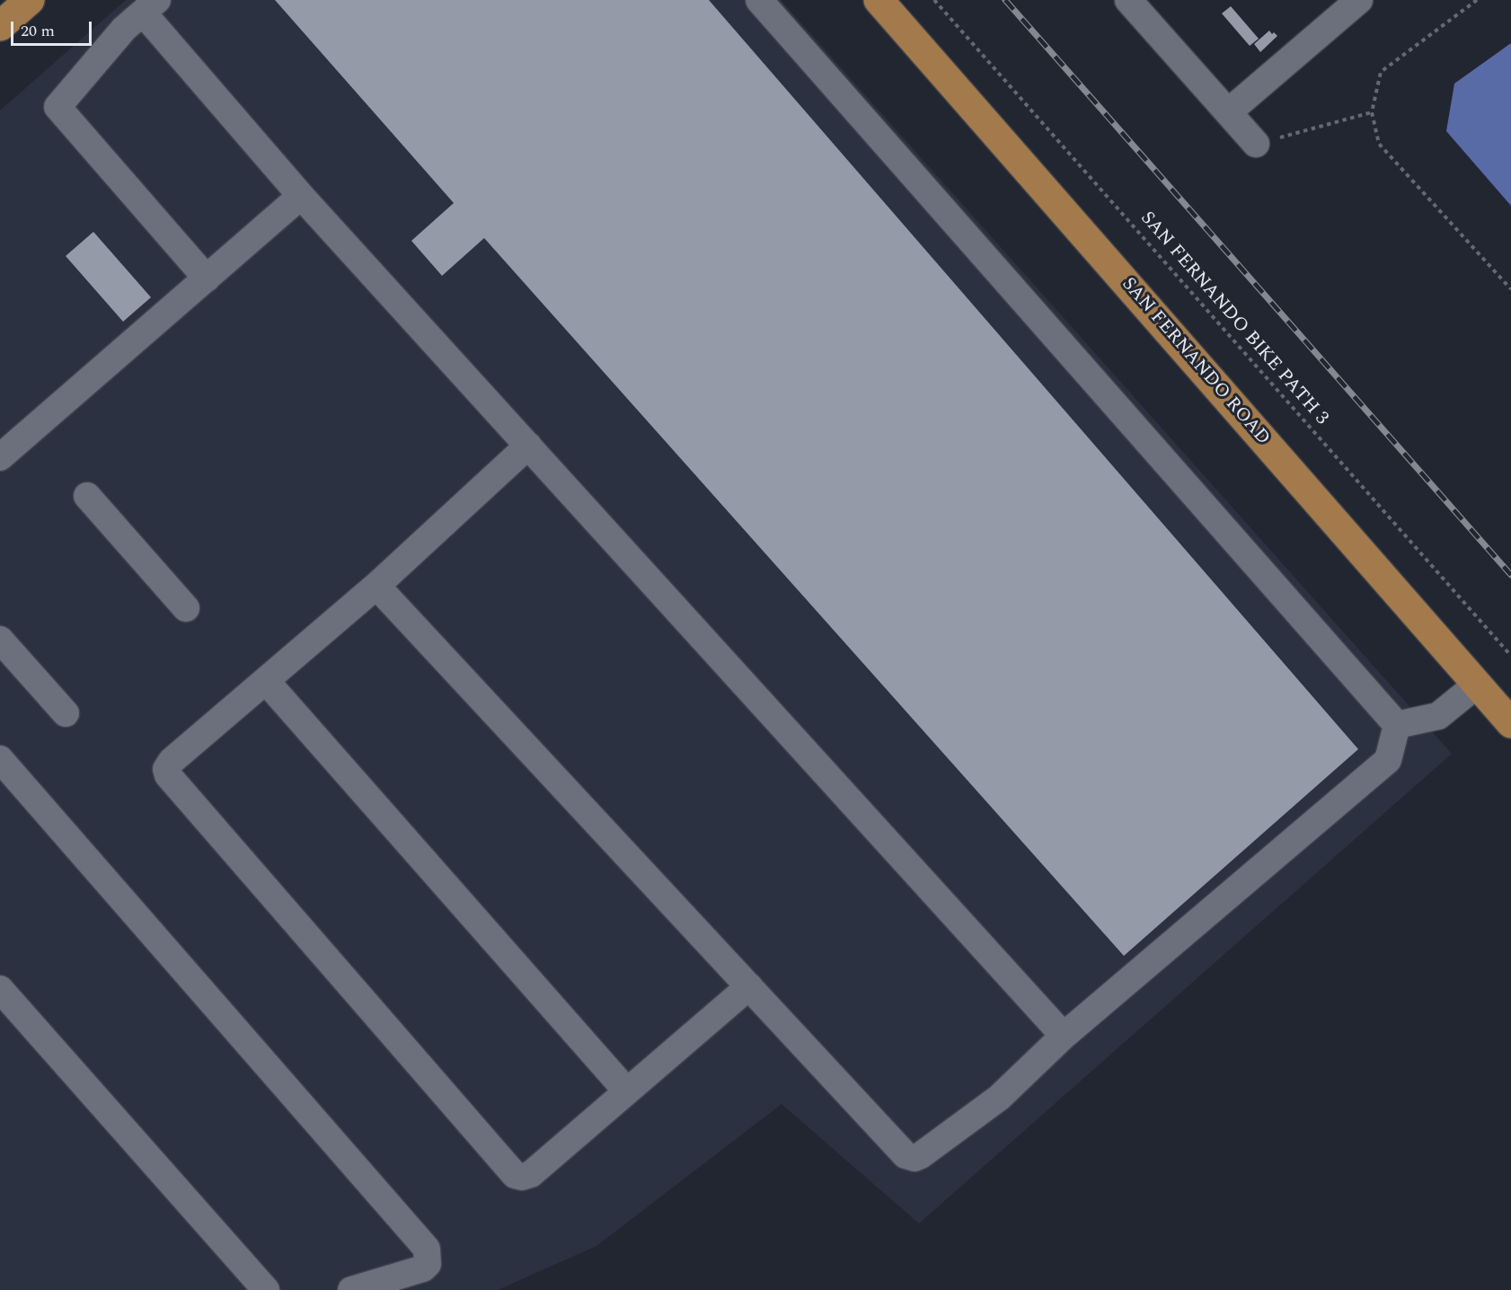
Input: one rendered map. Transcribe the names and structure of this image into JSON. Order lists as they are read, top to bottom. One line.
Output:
{"streets":{"main road":["SAN FERNANDO ROAD"],"path":["SAN FERNANDO BIKE PATH 3"]},"scale_bar":"20 m"}
